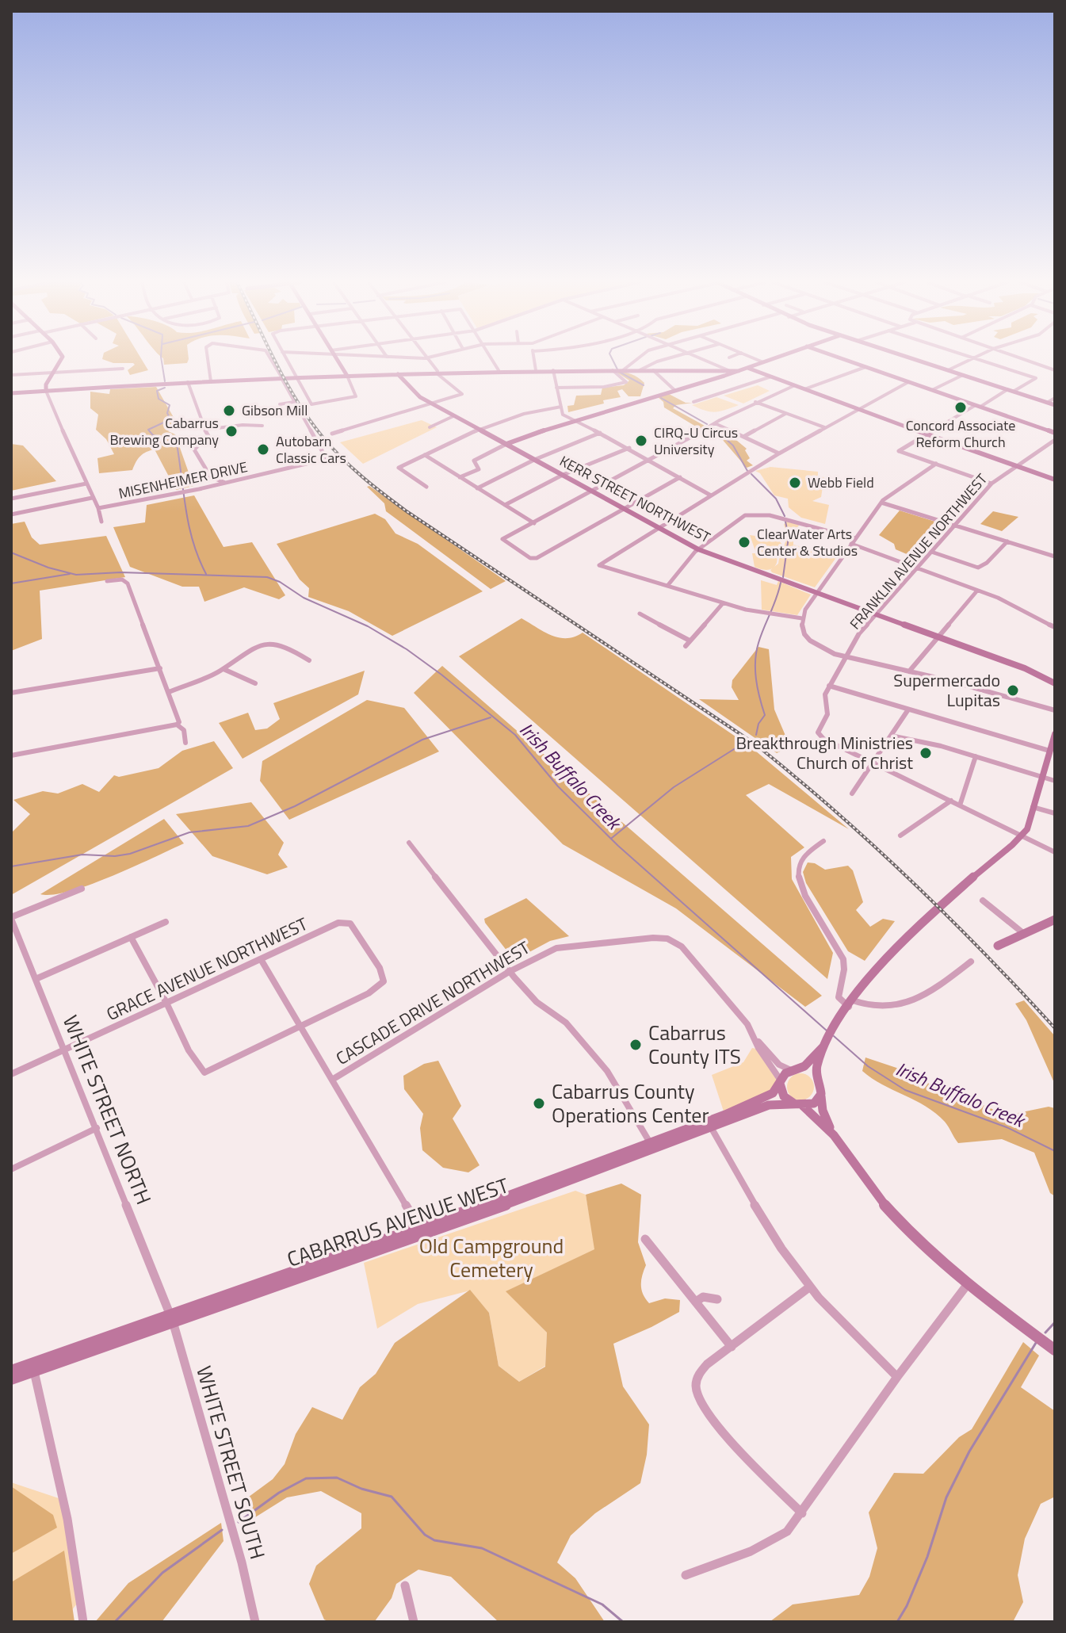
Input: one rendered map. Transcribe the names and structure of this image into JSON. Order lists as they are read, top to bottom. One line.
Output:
{"streets":{"street":["MISENHEIMER DRIVE","KERR STREET NORTHWEST","FRANKLIN AVENUE NORTHWEST","GRACE AVENUE NORTHWEST","CASCADE DRIVE NORTHWEST","WHITE STREET NORTH","CABARRUS AVENUE WEST","WHITE STREET SOUTH"]},"crossings":[["KERR STREET NORTHWEST","FRANKLIN AVENUE NORTHWEST"],["GRACE AVENUE NORTHWEST","WHITE STREET NORTH"],["CASCADE DRIVE NORTHWEST","CABARRUS AVENUE WEST"],["WHITE STREET NORTH","CABARRUS AVENUE WEST"],["WHITE STREET NORTH","WHITE STREET SOUTH"],["CABARRUS AVENUE WEST","WHITE STREET SOUTH"]],"water":["Irish Buffalo Creek"],"parks":["Old Campground Cemetery"],"places":["Concord Associate Reform Church","Gibson Mill","Cabarrus Brewing Company","CIRQ-U Circus University","Autobarn Classic Cars","Webb Field","ClearWater Arts Center & Studios","Supermercado Lupitas","Breakthrough Ministries Church of Christ","Cabarrus County ITS","Cabarrus County Operations Center"]}
